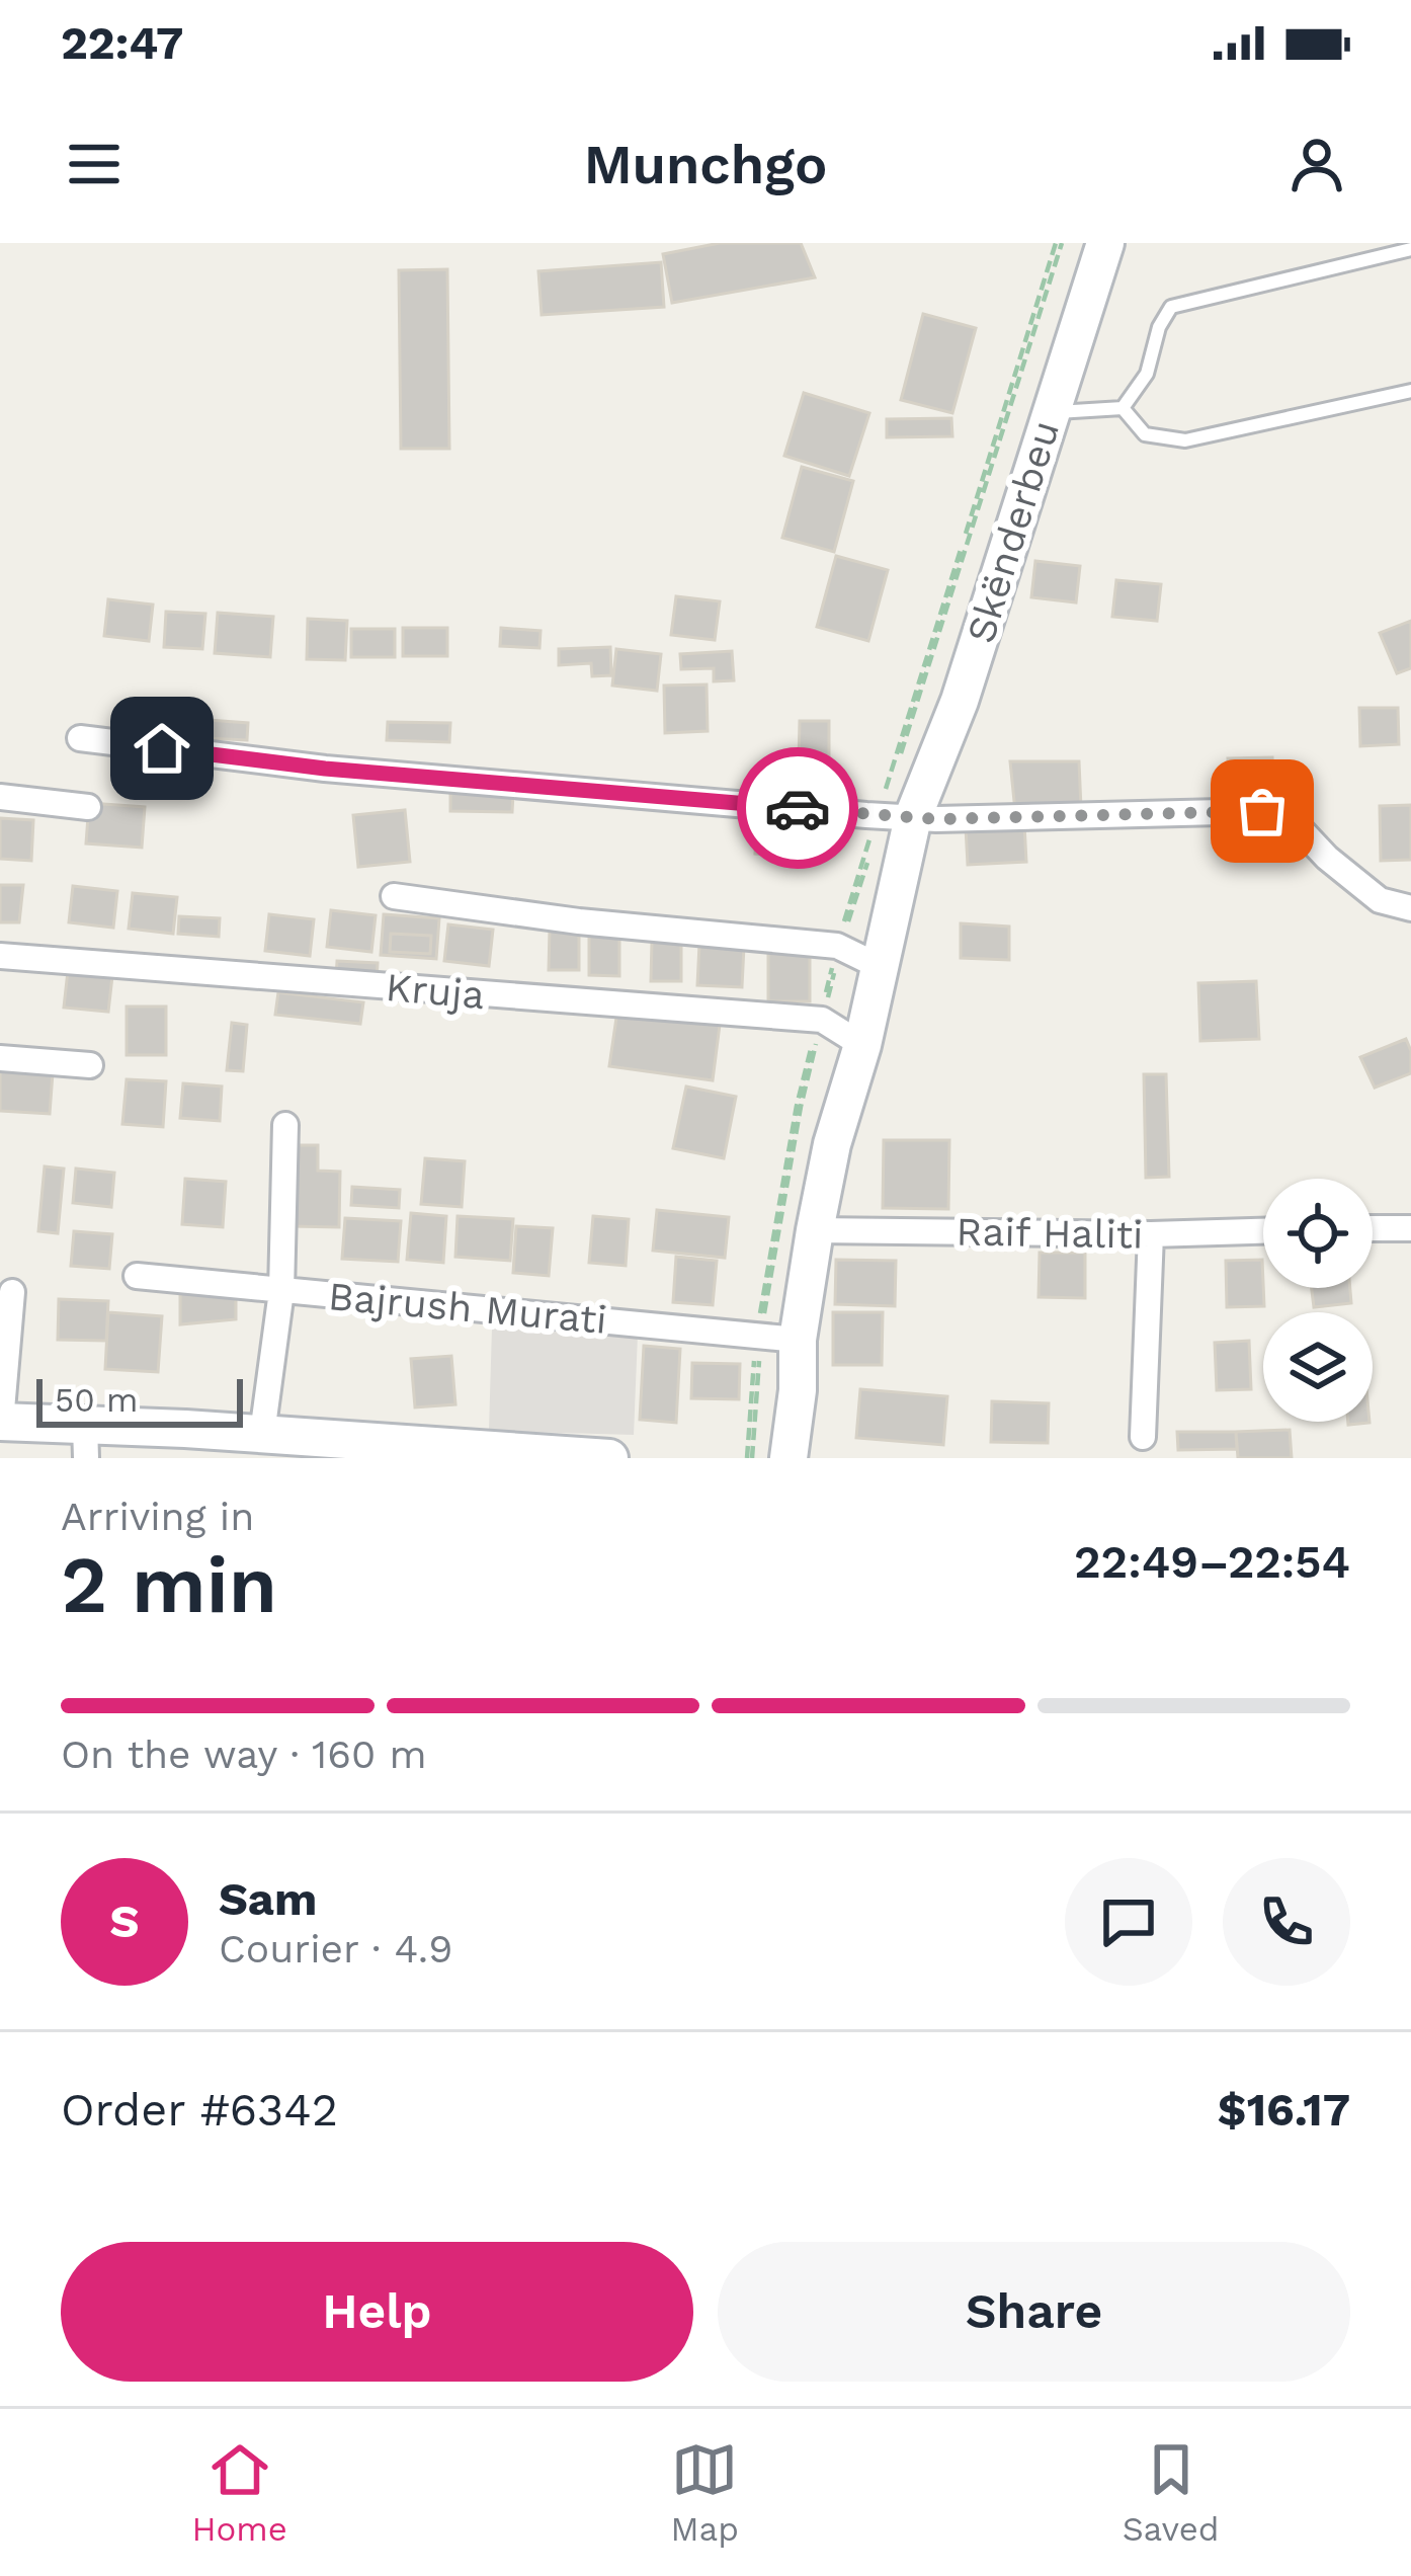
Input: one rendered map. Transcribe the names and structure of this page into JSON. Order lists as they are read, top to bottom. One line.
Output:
{"streets":{"main road":["Skënderbeu"],"street":["Kruja","Raif Haliti","Bajrush Murati"]},"crossings":[["Skënderbeu","Kruja"],["Skënderbeu","Raif Haliti"],["Skënderbeu","Bajrush Murati"]],"scale_bar":"50 m","page":{"status":"22:47","header":"Munchgo","scale":"50 m","heading":["2 min","Arriving in","22:49–22:54"],"panel":["Sam","Courier · 4.9","Order #6342","$16.17"],"bar":"On the way · 160 m","round":"S","buttons":["Help","Share"],"tabs":["Home","Map","Saved"]}}
